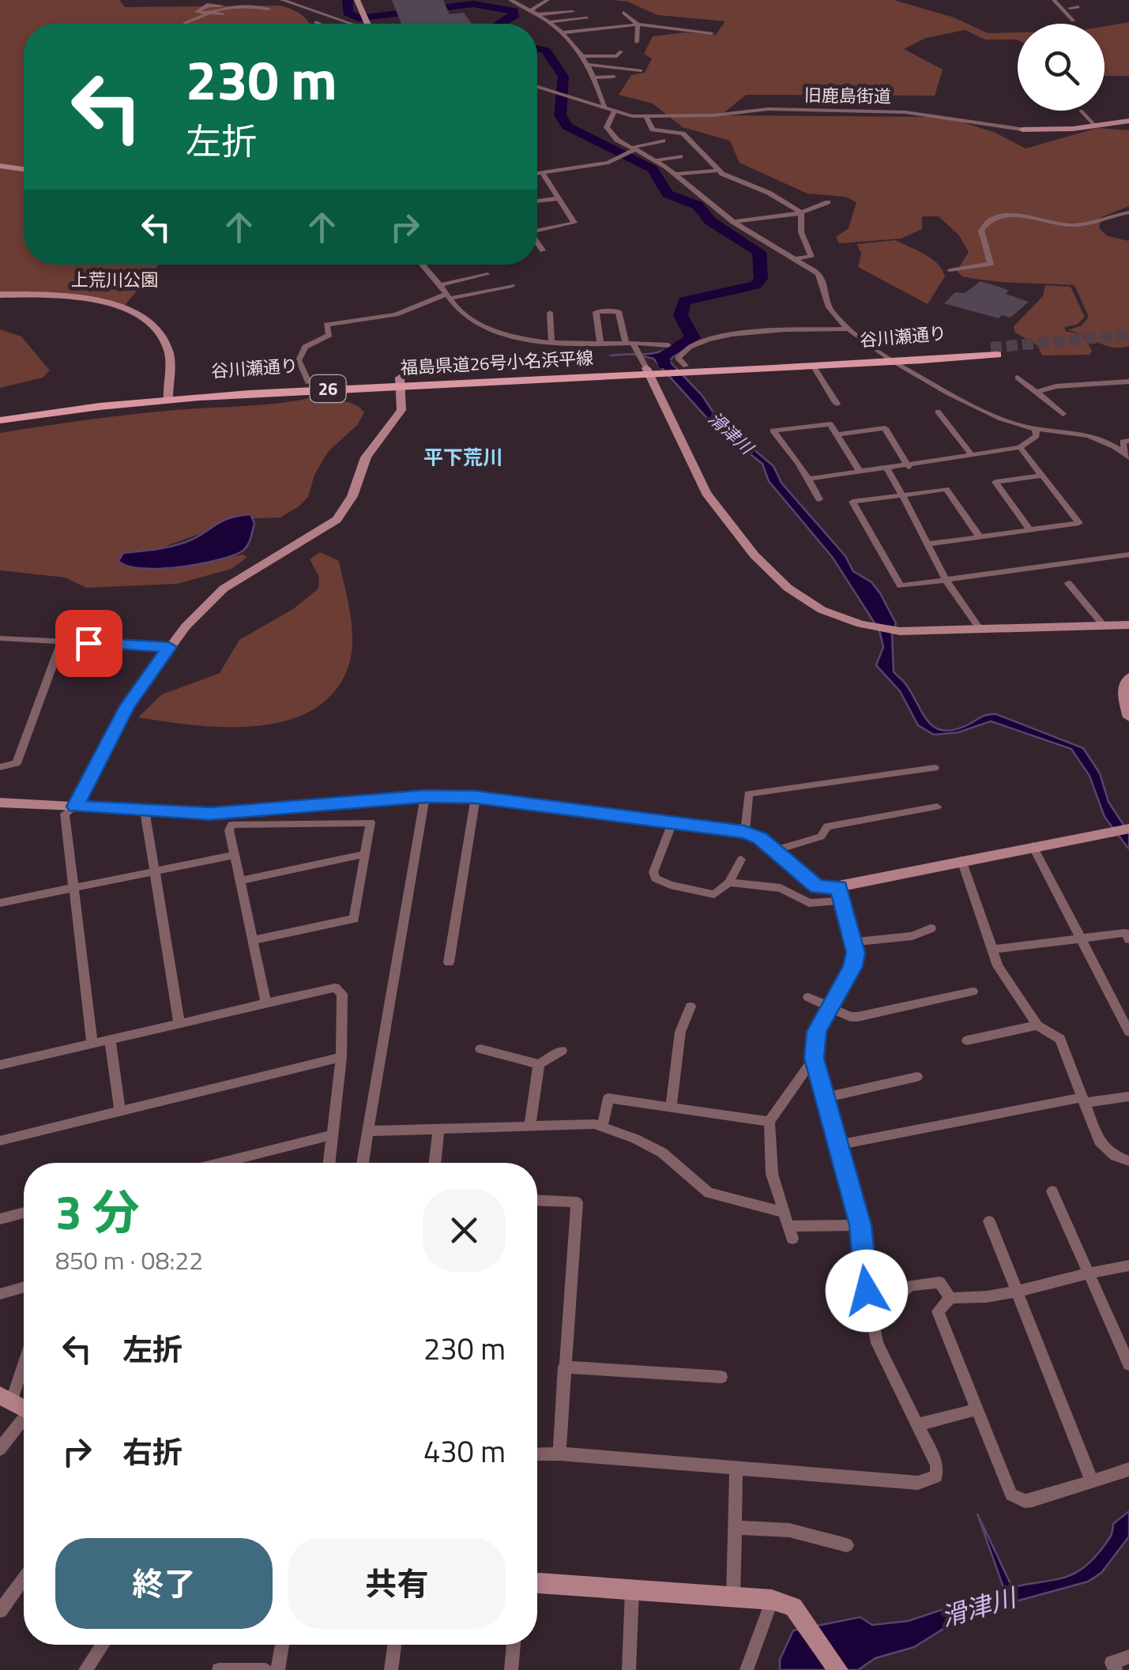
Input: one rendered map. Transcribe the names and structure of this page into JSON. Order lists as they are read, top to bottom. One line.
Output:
{"streets":{"main road":["谷川瀬通り","福島県道26号小名浜平線","26"],"street":["旧鹿島街道"]},"crossings":[["谷川瀬通り","福島県道26号小名浜平線"]],"districts":["平下荒川"],"water":["滑津川"],"parks":["上荒川公園"],"page":{"turn":["230 m","左折"],"heading":["3 分","850 m · 08:22"],"list":[{"name":"左折","value":"230 m"},{"name":"右折","value":"430 m"}],"buttons":["終了","共有"]}}
